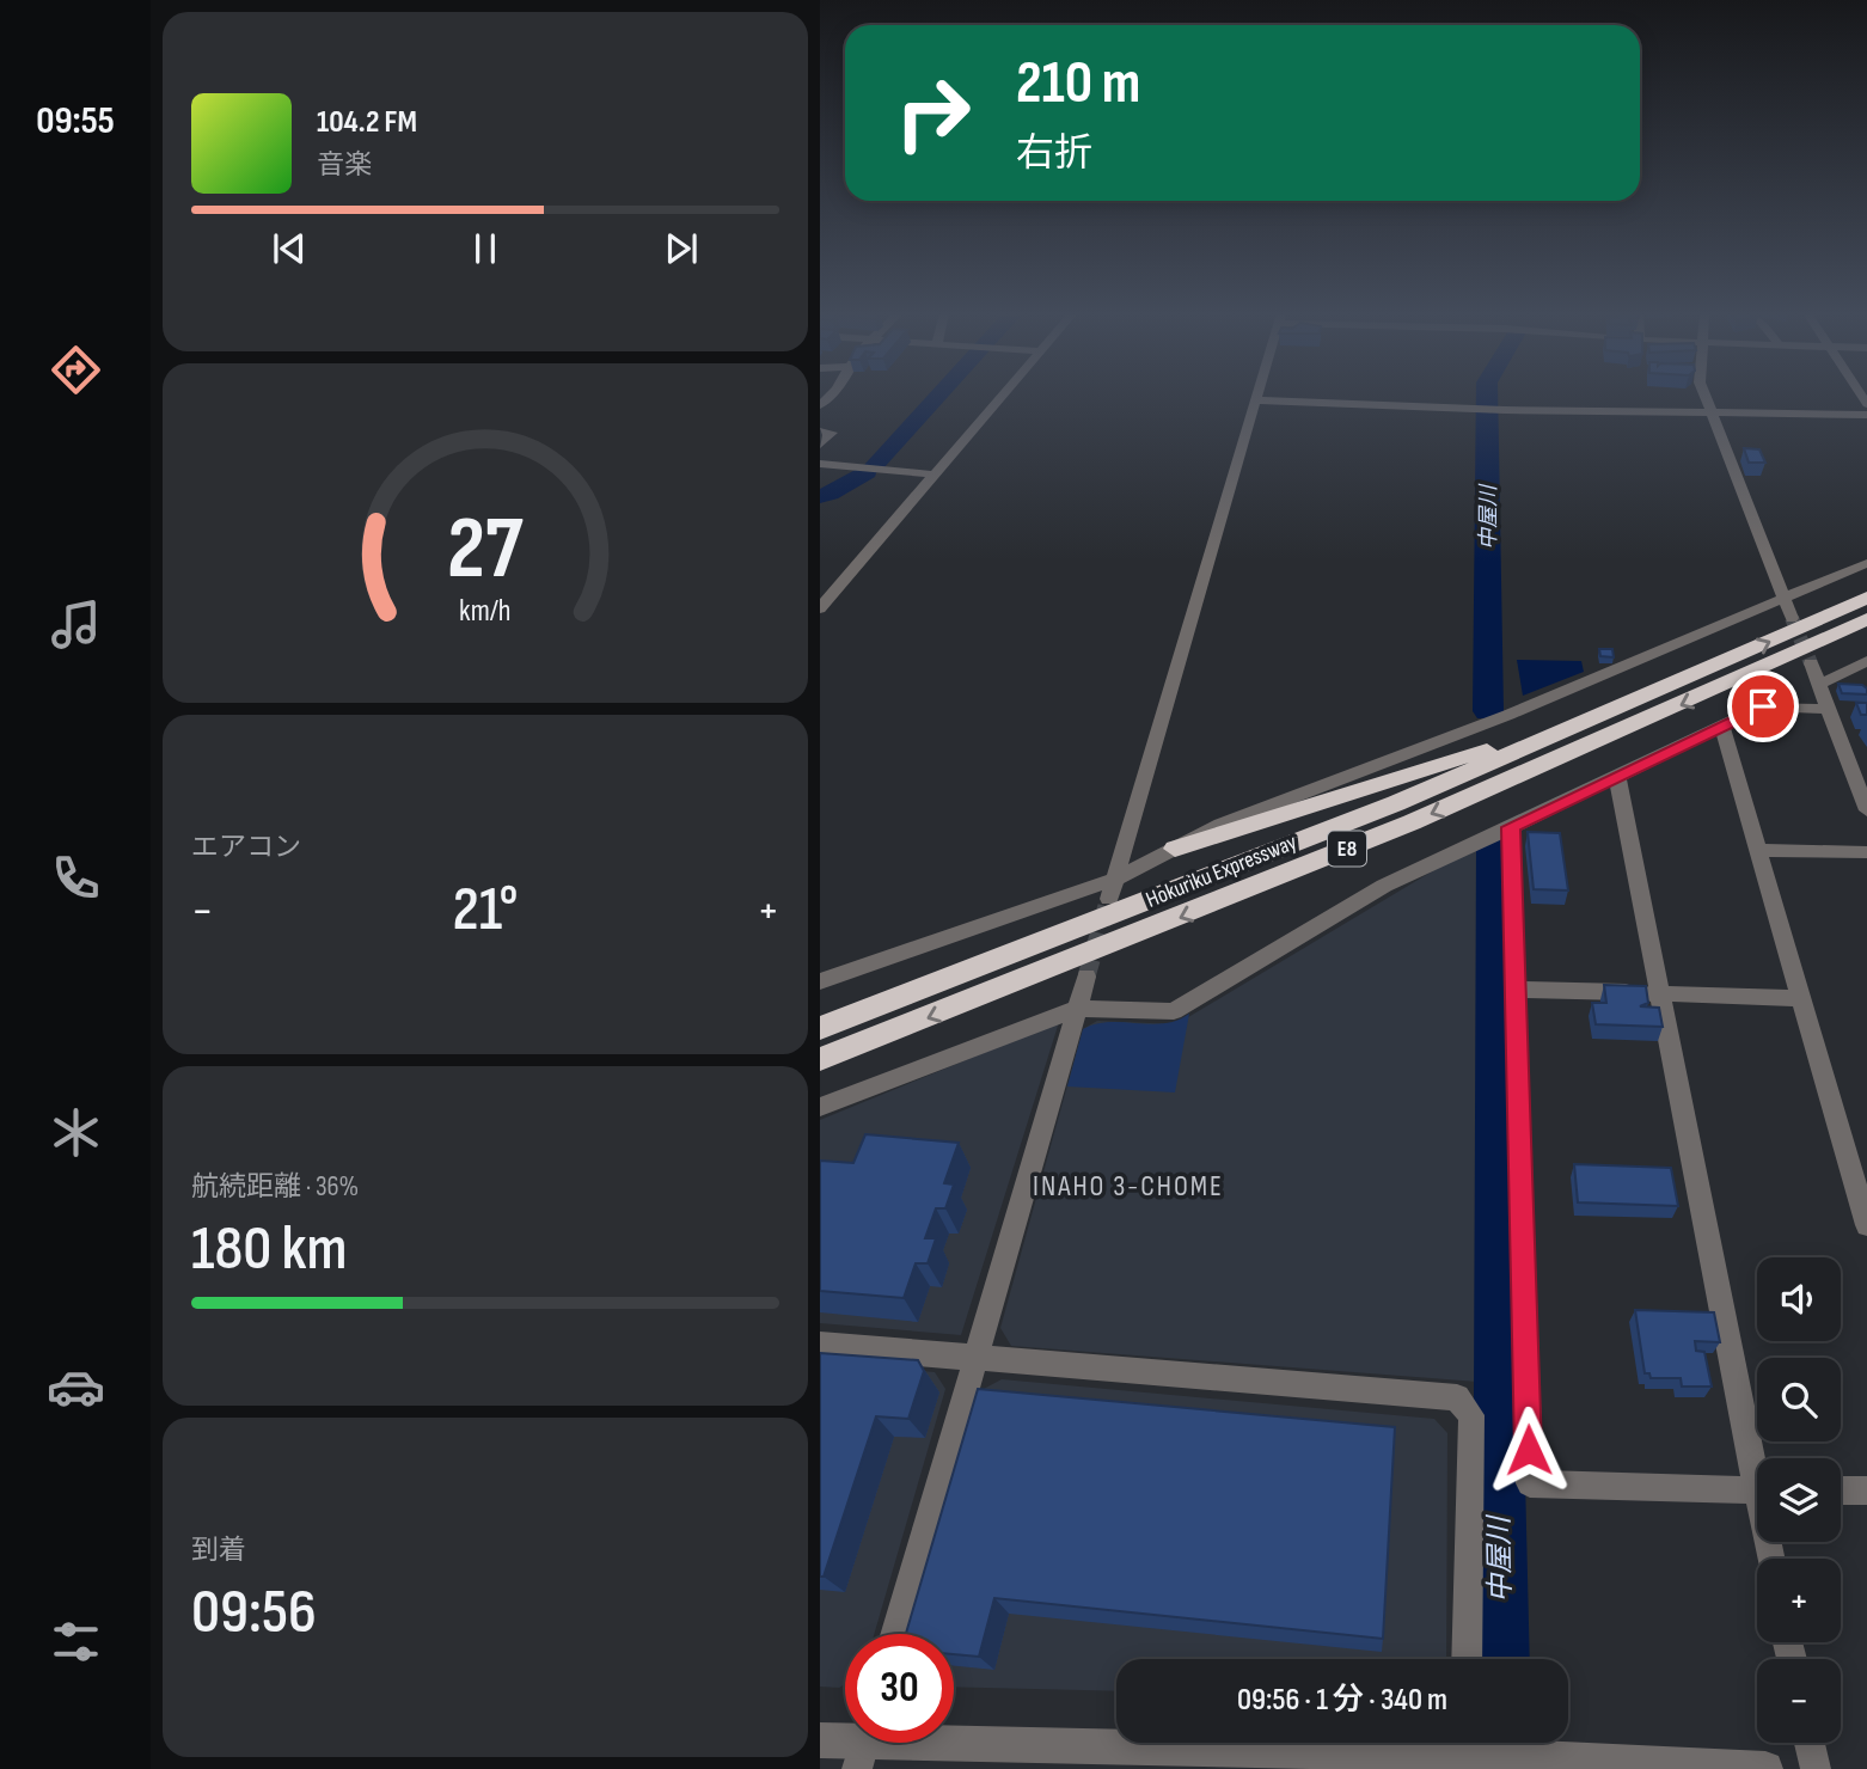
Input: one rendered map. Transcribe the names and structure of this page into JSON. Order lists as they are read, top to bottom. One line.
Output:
{"streets":{"highway":["E8","Hokuriku Expressway"]},"districts":["INAHO 3-CHOME"],"water":["中屋川"],"page":{"tabs":"09:55","turn":["210 m","右折"],"song":["104.2 FM","音楽"],"tile":["エアコン",["航続距離 · 36%","180 km"],["到着","09:56"]],"heat":["−","21°","+"],"map_buttons":["+","−"],"limit":"30","trip":"09:56 · 1 分 · 340 m","gauge":["27","km/h"]}}
